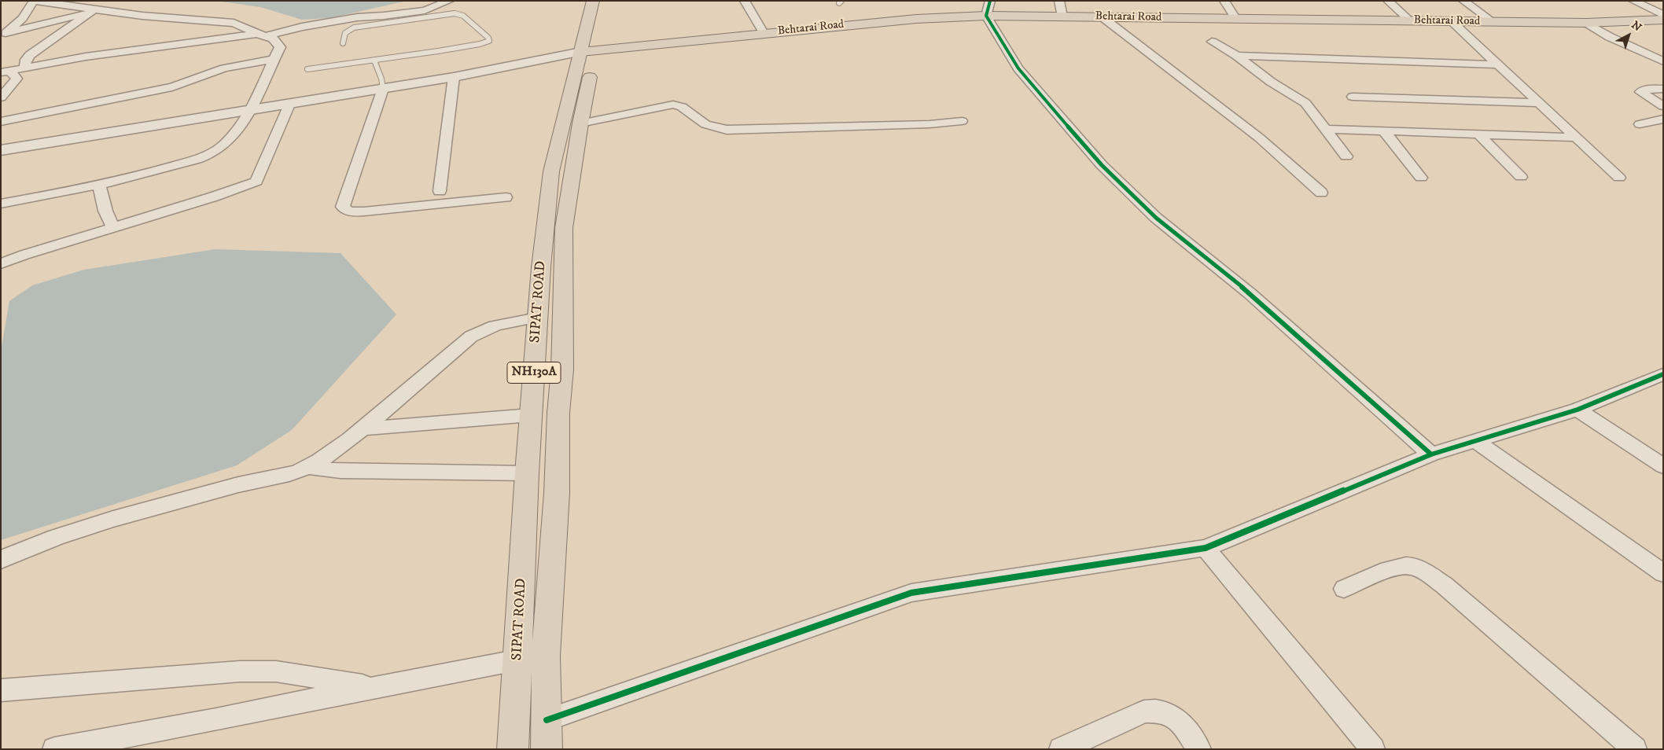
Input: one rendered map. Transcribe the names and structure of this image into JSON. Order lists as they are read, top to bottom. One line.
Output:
{"streets":{"main road":["Behtarai Road","SIPAT ROAD","NH130A"]},"crossings":[["Behtarai Road","SIPAT ROAD"]],"north":"top right"}
